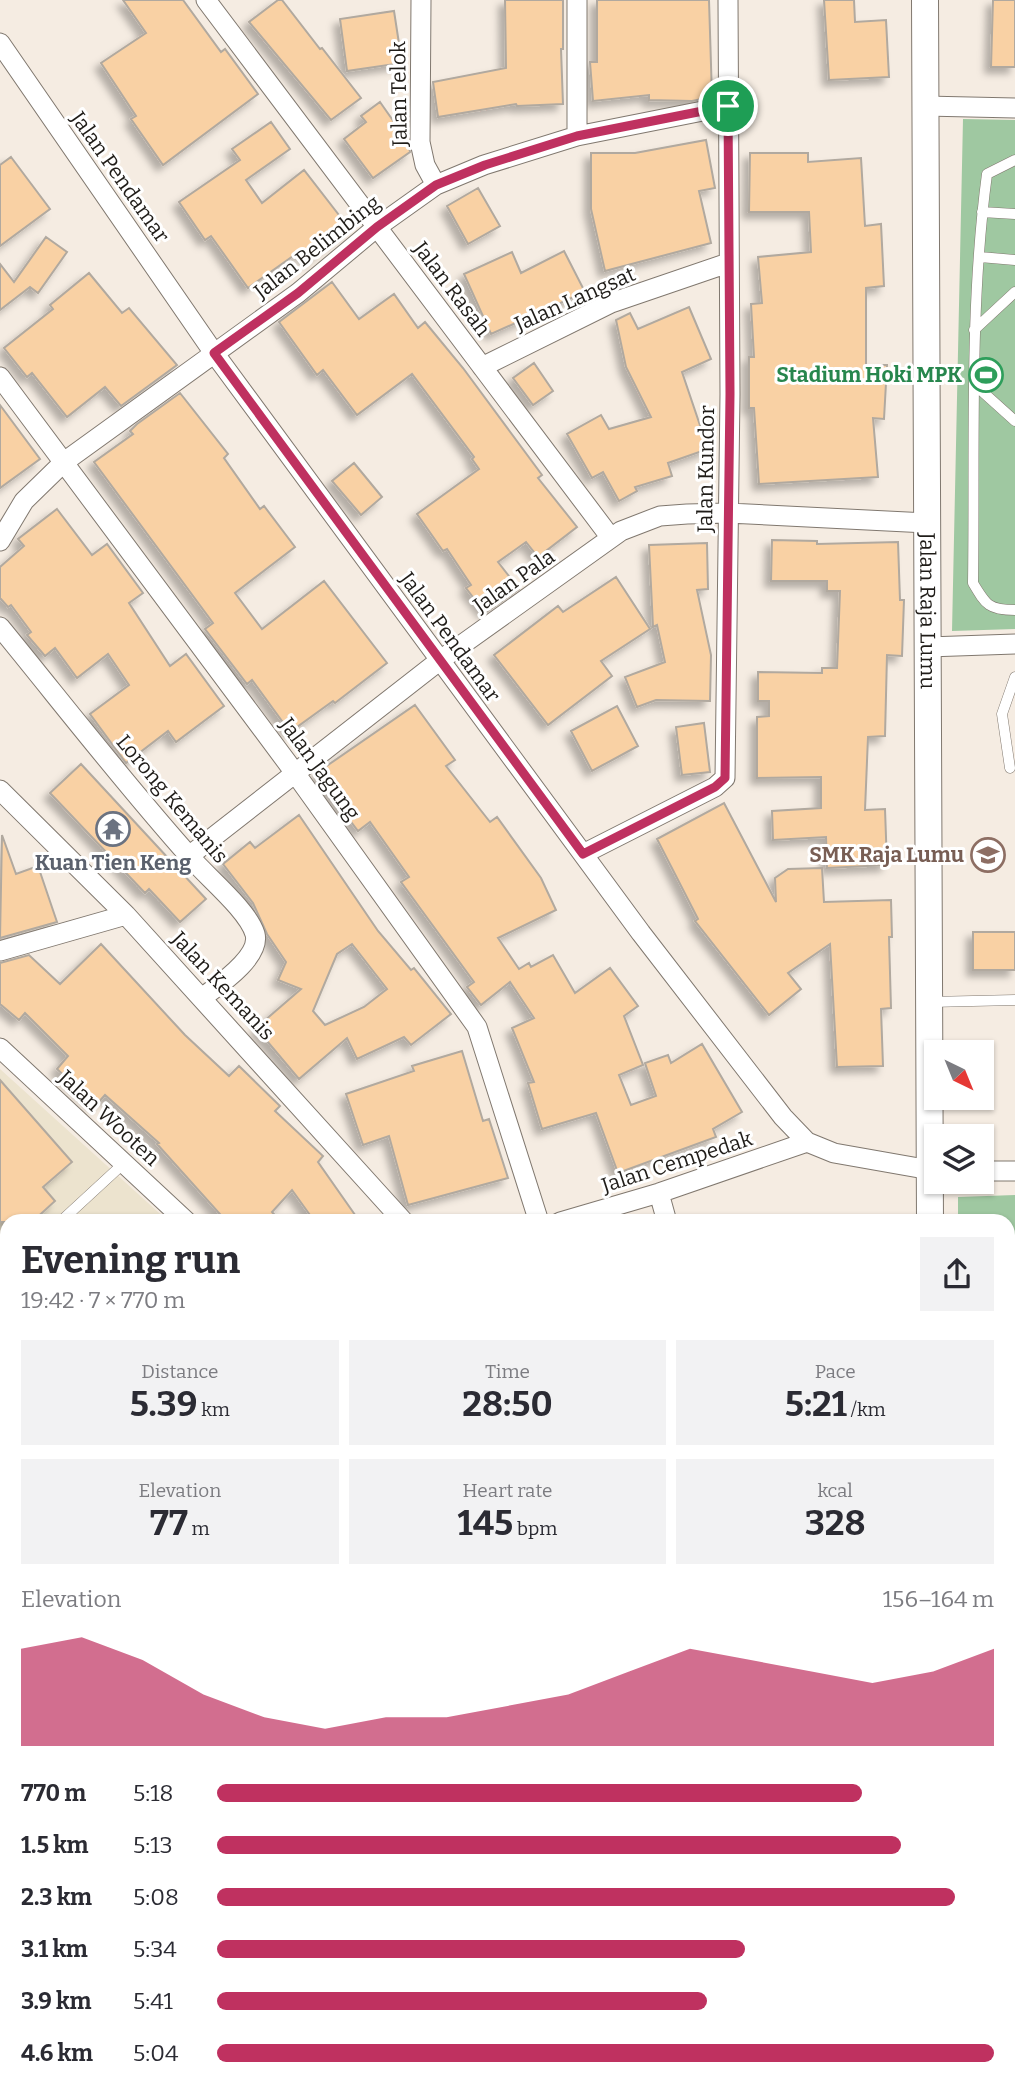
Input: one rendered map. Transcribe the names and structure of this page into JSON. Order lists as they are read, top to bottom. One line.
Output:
{"streets":{"street":["Jalan Telok","Jalan Pendamar","Jalan Belimbing","Jalan Rasah","Jalan Langsat","Jalan Kundor","Jalan Pala","Jalan Raja Lumu","Jalan Jagung","Lorong Kemanis","Jalan Kemanis","Jalan Wooten","Jalan Cempedak"]},"crossings":[["Jalan Telok","Jalan Belimbing"],["Jalan Pendamar","Jalan Belimbing"],["Jalan Pendamar","Jalan Kundor"],["Jalan Pendamar","Jalan Pala"],["Jalan Pendamar","Jalan Cempedak"],["Jalan Belimbing","Jalan Rasah"],["Jalan Belimbing","Jalan Kundor"],["Jalan Belimbing","Jalan Jagung"],["Jalan Rasah","Jalan Langsat"],["Jalan Rasah","Jalan Pala"],["Jalan Langsat","Jalan Kundor"],["Jalan Kundor","Jalan Pala"],["Jalan Pala","Jalan Raja Lumu"],["Jalan Pala","Jalan Jagung"],["Jalan Pala","Lorong Kemanis"],["Lorong Kemanis","Jalan Kemanis"]],"places":{"sports":["Stadium Hoki MPK"],"temple":["Kuan Tien Keng"],"school or university":["SMK Raja Lumu"]},"north":"bottom right","page":{"heading":["Evening run","19:42 · 7 × 770 m"],"stats":[["Distance","5.39 km"],["Time","28:50"],["Pace","5:21 /km"],["Elevation","77 m"],["Heart rate","145 bpm"],["kcal","328"]],"chart":["Elevation","156–164 m"],"list":[{"name":"770 m","note":"5:18"},{"name":"1.5 km","note":"5:13"},{"name":"2.3 km","note":"5:08"},{"name":"3.1 km","note":"5:34"},{"name":"3.9 km","note":"5:41"},{"name":"4.6 km","note":"5:04"}]}}
